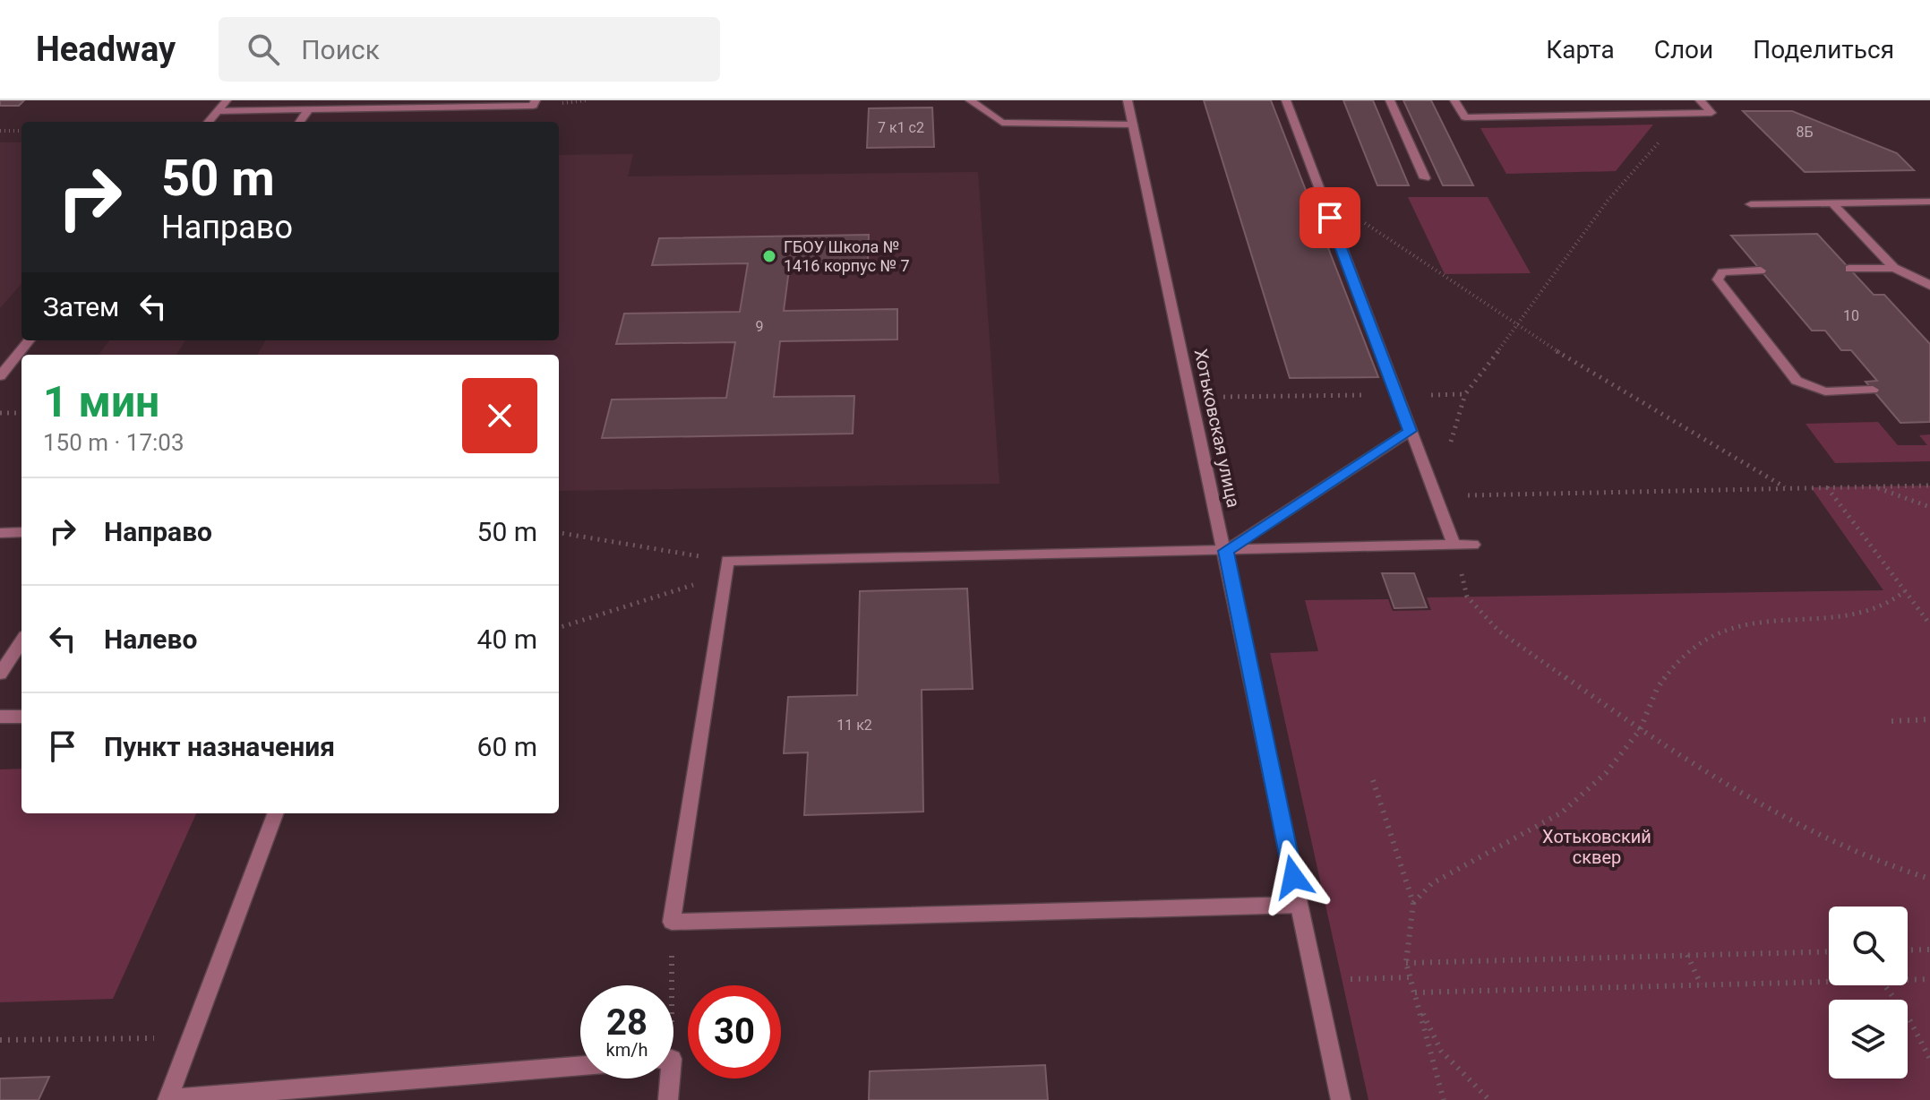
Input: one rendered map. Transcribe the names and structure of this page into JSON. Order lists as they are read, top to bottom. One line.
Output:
{"streets":{"street":["Хотьковская улица"]},"parks":["Хотьковский сквер"],"places":["ГБОУ Школа № 1416 корпус № 7"],"house_numbers":["7 к1 с2","8Б","10","9","11 к2"],"page":{"header":"Headway","search":"Поиск","nav":["Карта","Слои","Поделиться"],"turn":["50 m","Направо"],"then":"Затем","heading":["1 мин","150 m · 17:03"],"list":[{"name":"Направо","value":"50 m"},{"name":"Налево","value":"40 m"},{"name":"Пункт назначения","value":"60 m"}],"speed":"28 km/h","limit":"30"}}
